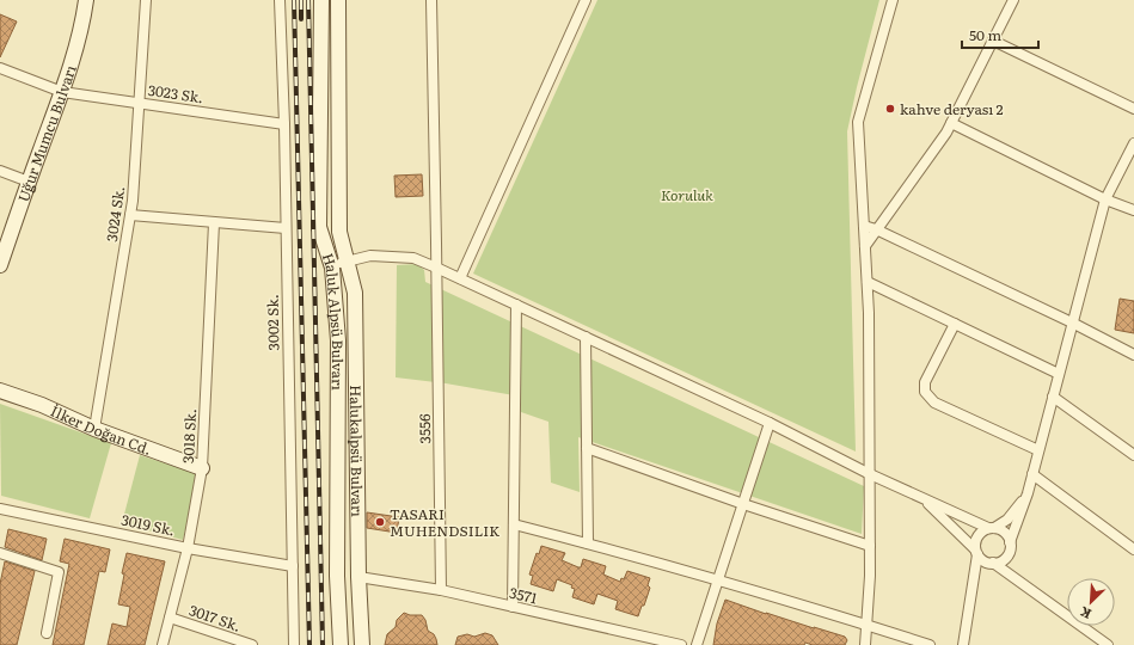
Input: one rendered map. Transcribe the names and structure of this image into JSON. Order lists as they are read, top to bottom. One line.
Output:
{"streets":{"main road":["Uğur Mumcu Bulvarı","Haluk Alpsü Bulvarı","İlker Doğan Cd.","Halukalpsü Bulvarı"],"street":["3023 Sk.","3024 Sk.","3002 Sk.","3556","3018 Sk.","3019 Sk.","3571","3017 Sk."]},"crossings":[["3023 Sk.","Uğur Mumcu Bulvarı"],["3023 Sk.","3024 Sk."],["3023 Sk.","3002 Sk."],["3024 Sk.","İlker Doğan Cd."],["3002 Sk.","3019 Sk."],["3556","3571"],["İlker Doğan Cd.","3018 Sk."],["3018 Sk.","3019 Sk."],["3018 Sk.","3017 Sk."],["Halukalpsü Bulvarı","3571"]],"parks":["Koruluk"],"places":["kahve deryası 2","TASARI MUHENDSILIK"],"scale_bar":"50 m","north":"bottom left"}
